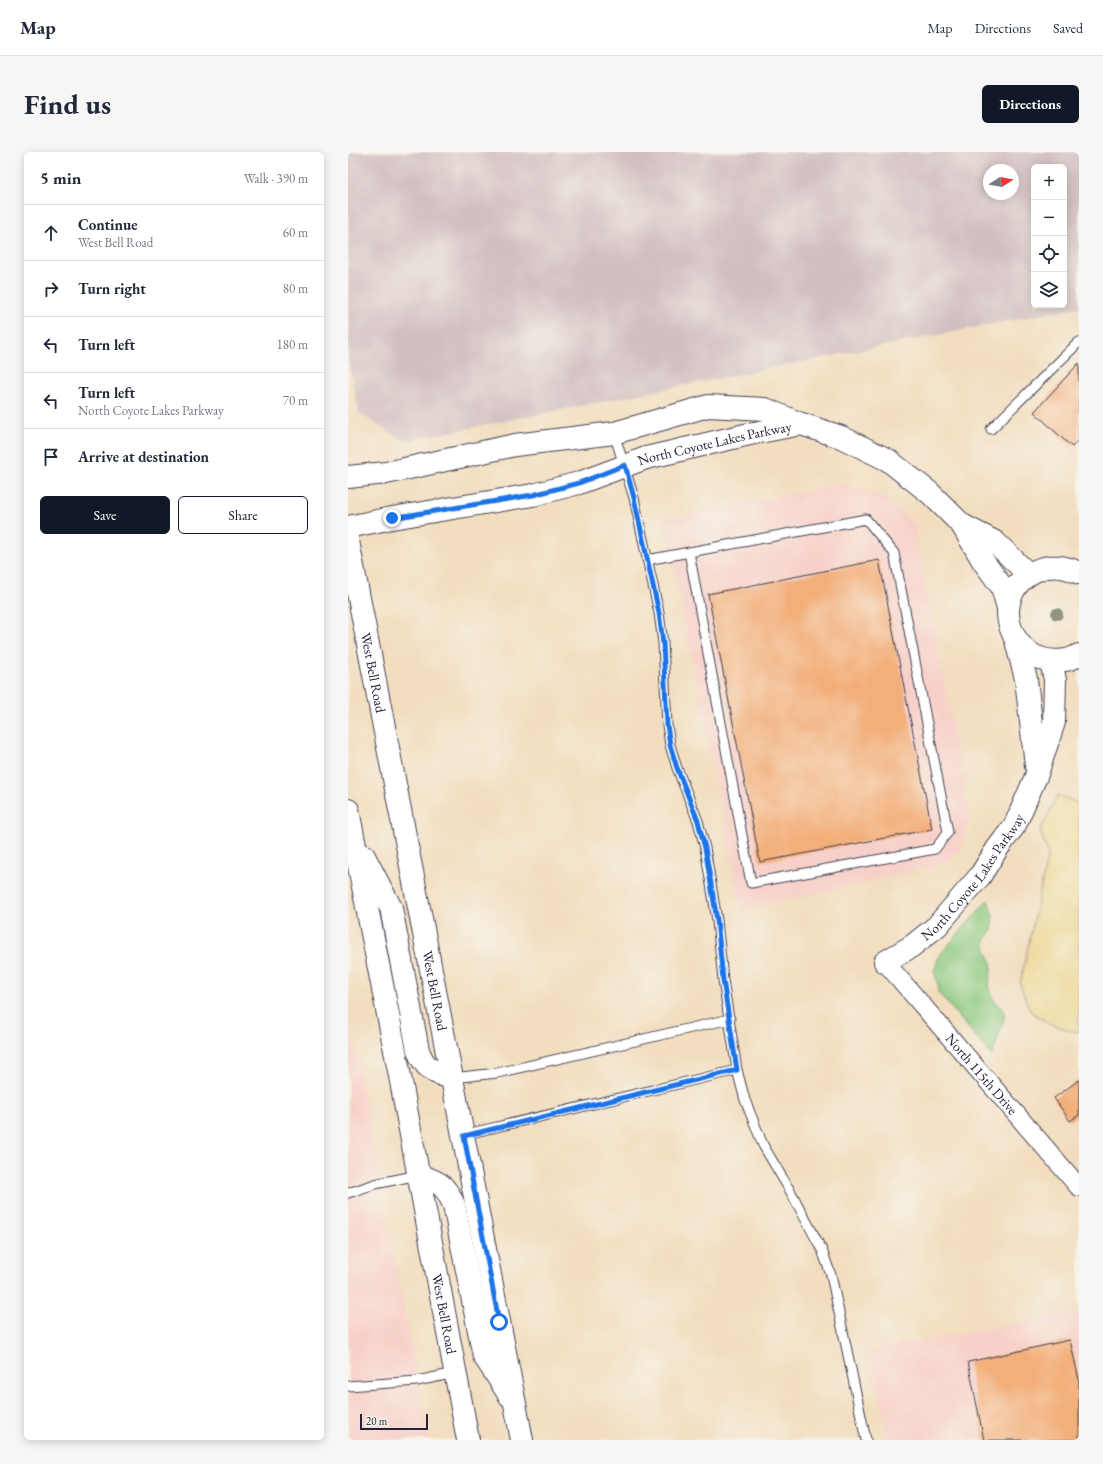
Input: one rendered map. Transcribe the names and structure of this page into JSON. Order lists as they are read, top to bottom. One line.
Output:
{"streets":{"main road":["North Coyote Lakes Parkway","West Bell Road"],"street":["North 115th Drive"]},"crossings":[["North Coyote Lakes Parkway","North 115th Drive"]],"scale_bar":"20 m","north":"right","page":{"header":"Map","nav":["Map","Directions","Saved"],"buttons":["Directions",["Save","Share"]],"title":"Find us","heading":["5 min","Walk · 390 m"],"map_buttons":["+","−"],"list":[["Continue","West Bell Road","60 m"],["Turn right","80 m"],["Turn left","180 m"],["Turn left","North Coyote Lakes Parkway","70 m"],"Arrive at destination"],"scale":"20 m"}}
